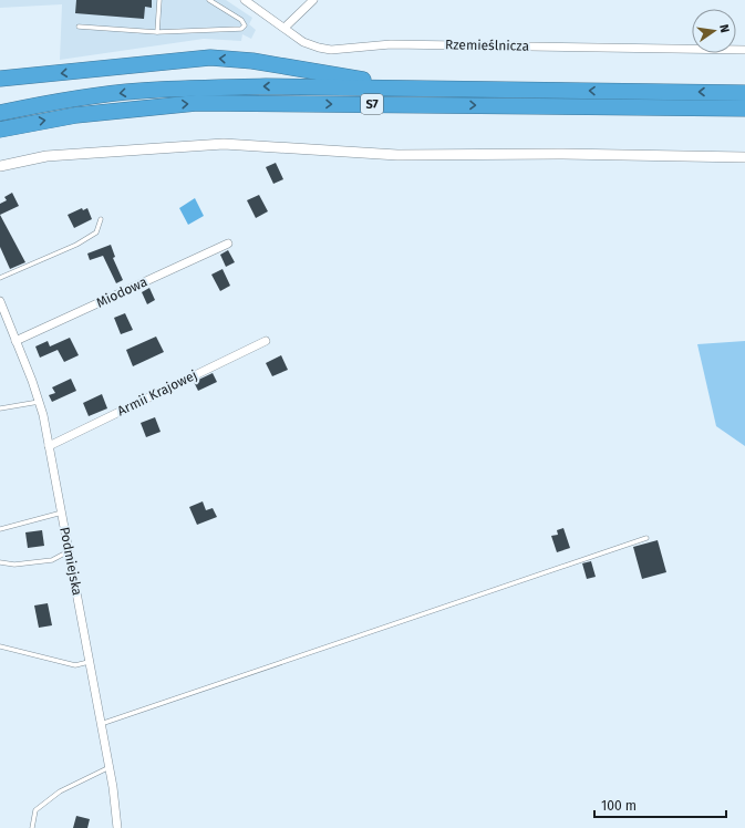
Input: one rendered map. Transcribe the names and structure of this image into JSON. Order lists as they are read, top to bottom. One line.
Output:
{"streets":{"highway":["S7"],"street":["Rzemieślnicza","Miodowa","Armii Krajowej","Podmiejska"]},"crossings":[["Miodowa","Podmiejska"],["Armii Krajowej","Podmiejska"]],"scale_bar":"100 m","north":"right"}
